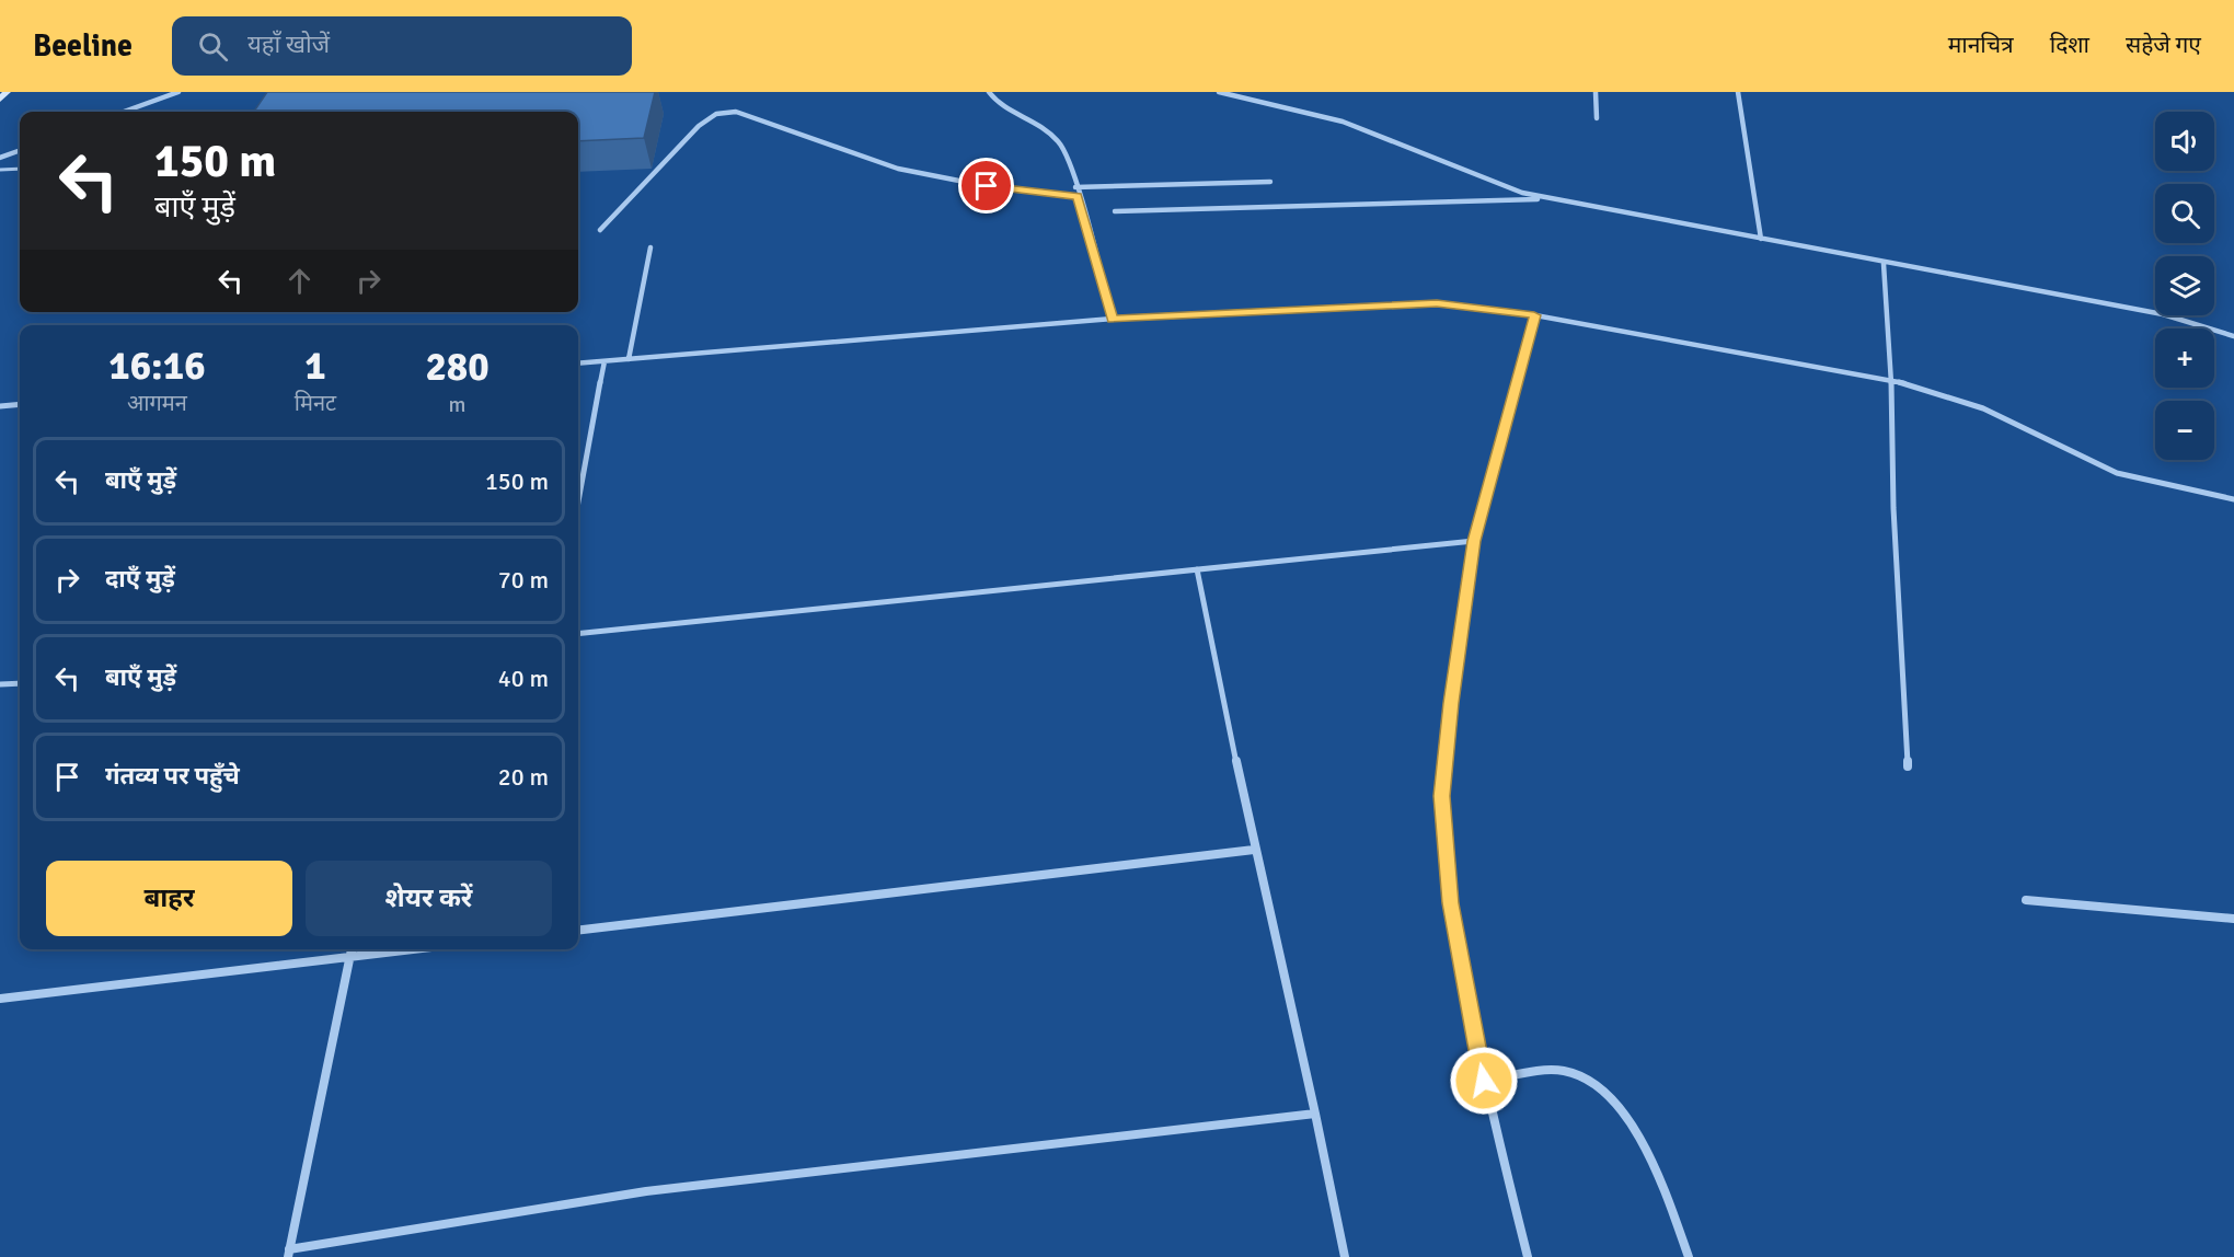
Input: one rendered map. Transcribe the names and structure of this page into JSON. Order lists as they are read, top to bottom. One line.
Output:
{"page":{"header":"Beeline","search":"यहाँ खोजें","nav":["मानचित्र","दिशा","सहेजे गए"],"map_buttons":["+","−"],"turn":["150 m","बाएँ मुड़ें"],"eta":["16:16","आगमन","1","मिनट","280","m"],"list":[{"name":"बाएँ मुड़ें","value":"150 m"},{"name":"दाएँ मुड़ें","value":"70 m"},{"name":"बाएँ मुड़ें","value":"40 m"},{"name":"गंतव्य पर पहुँचे","value":"20 m"}],"buttons":["बाहर","शेयर करें"]}}
